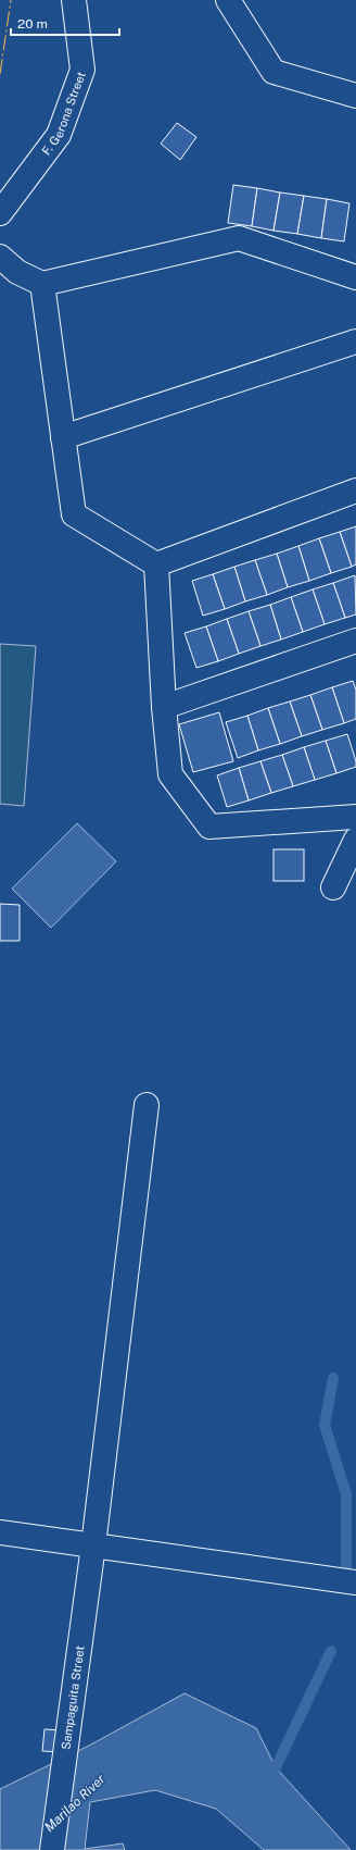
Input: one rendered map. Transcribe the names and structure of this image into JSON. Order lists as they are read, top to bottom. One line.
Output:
{"streets":{"street":["F. Gerona Street","Sampaguita Street"]},"water":["Marilao River"],"scale_bar":"20 m"}
